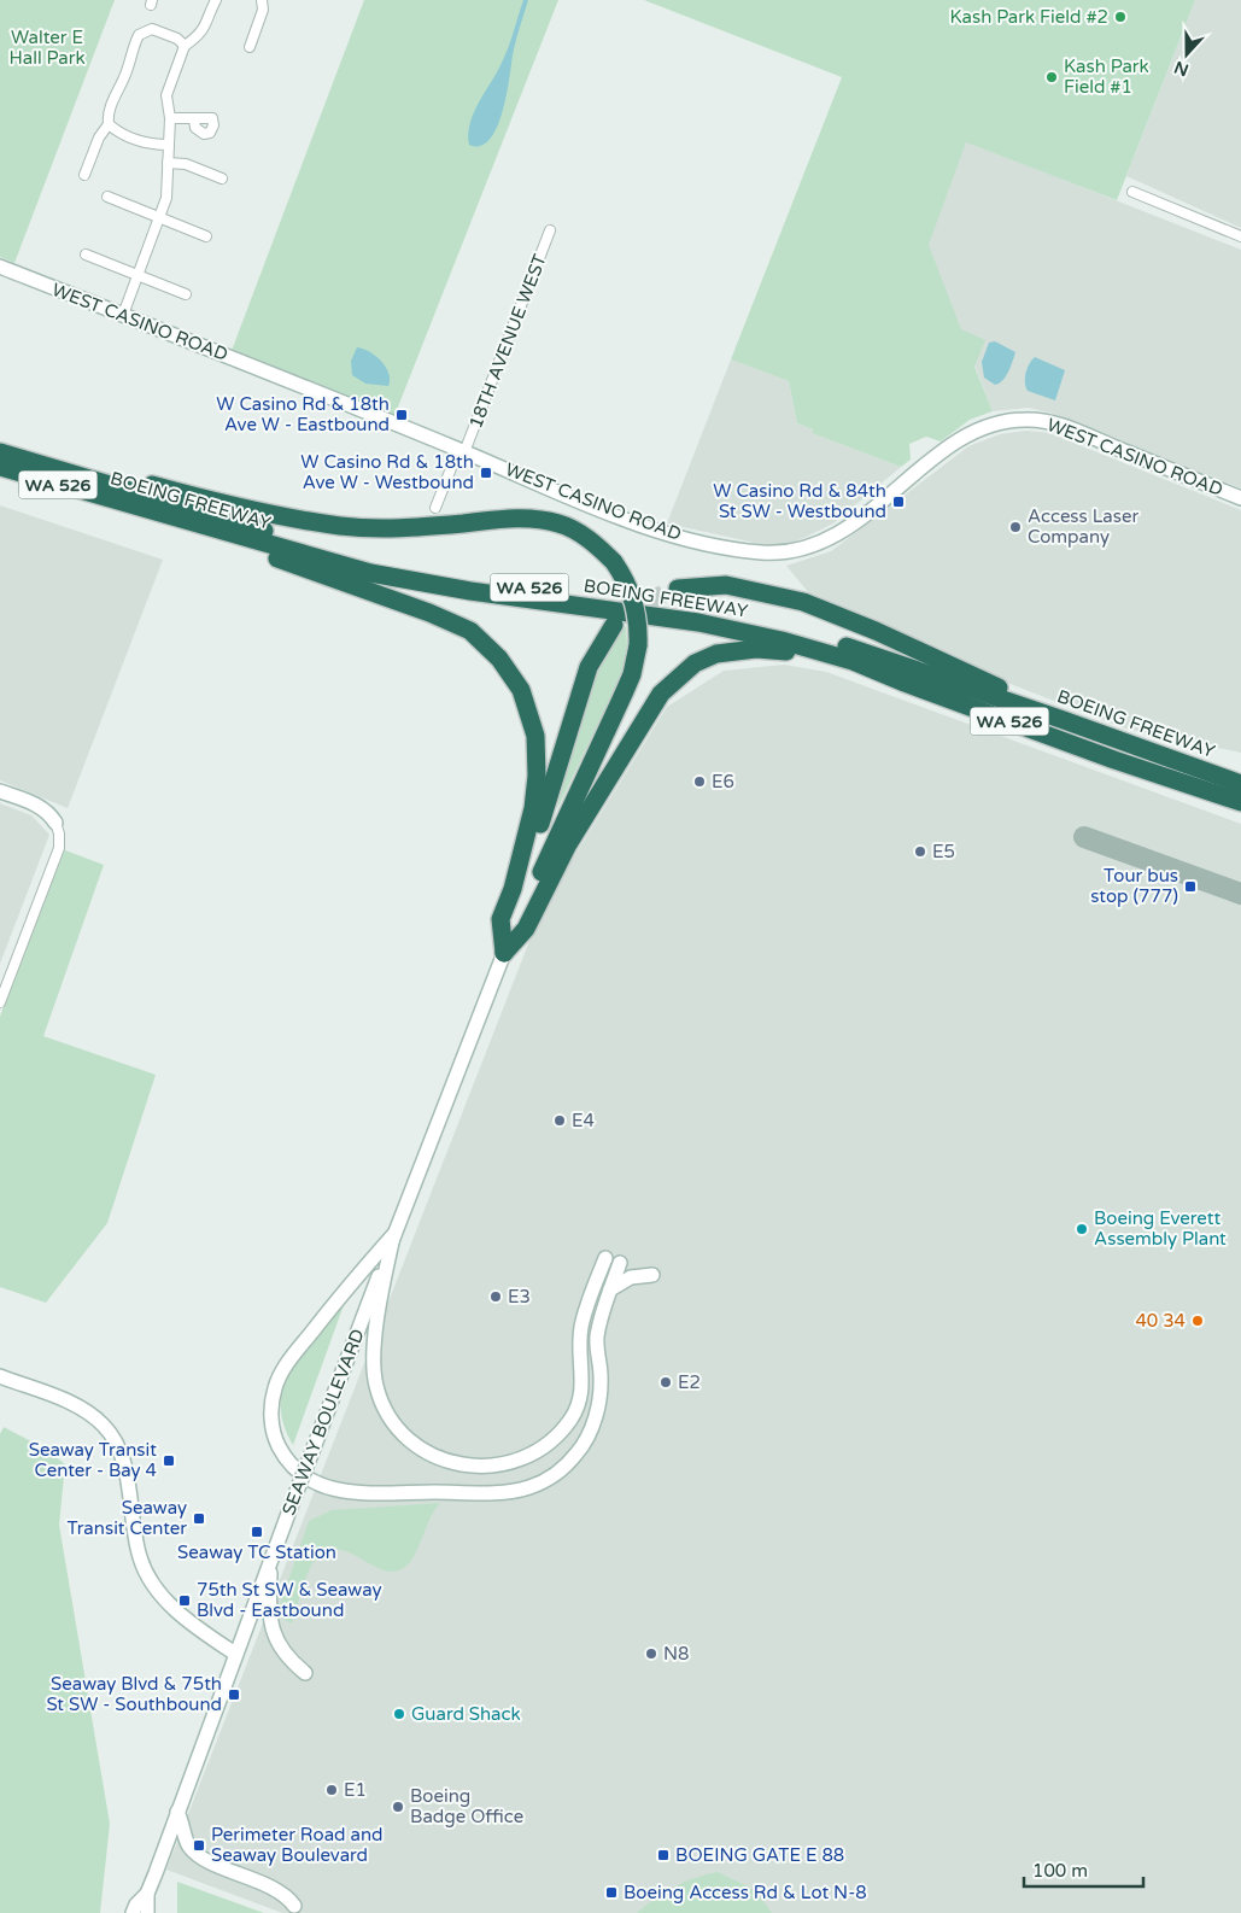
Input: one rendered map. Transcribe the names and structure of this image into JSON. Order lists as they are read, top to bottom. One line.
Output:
{"streets":{"highway":["WA 526","BOEING FREEWAY"],"street":["WEST CASINO ROAD","18TH AVENUE WEST","SEAWAY BOULEVARD"]},"crossings":[["WEST CASINO ROAD","18TH AVENUE WEST"]],"parks":["Walter E Hall Park"],"places":{"other":["Kash Park Field #2","Kash Park Field #1","Access Laser Company","E6","E5","E4","Boeing Everett Assembly Plant","E3","40 34","E2","N8","Guard Shack","E1","Boeing Badge Office"],"transit":["W Casino Rd & 18th Ave W - Eastbound","W Casino Rd & 18th Ave W - Westbound","W Casino Rd & 84th St SW - Westbound","Tour bus stop (777)","Seaway Transit Center - Bay 4","Seaway Transit Center","Seaway TC Station","75th St SW & Seaway Blvd - Eastbound","Seaway Blvd & 75th St SW - Southbound","Perimeter Road and Seaway Boulevard","BOEING GATE E 88","Boeing Access Rd & Lot N-8"]},"scale_bar":"100 m","north":"bottom"}
